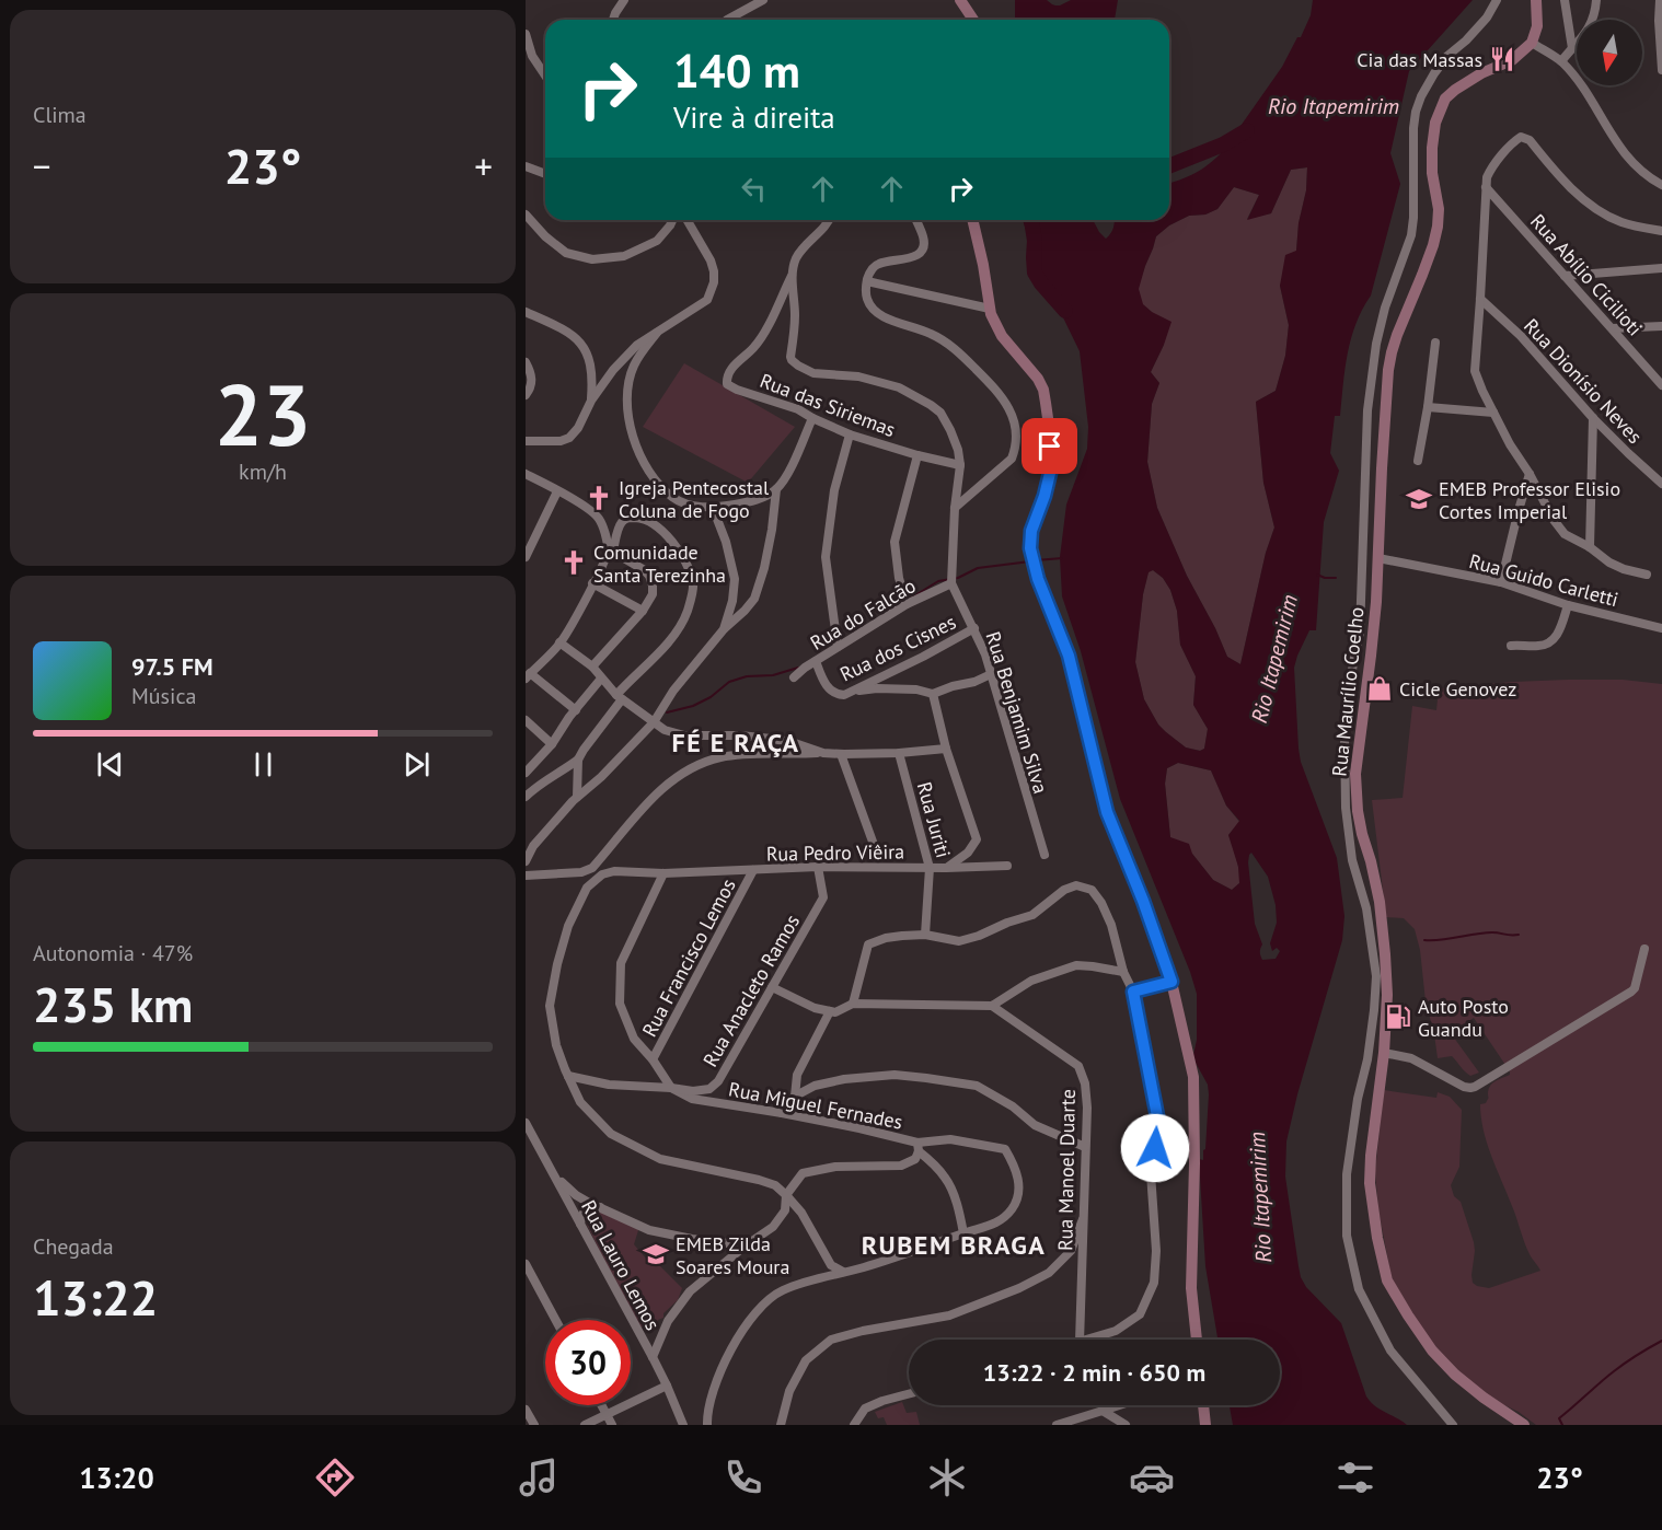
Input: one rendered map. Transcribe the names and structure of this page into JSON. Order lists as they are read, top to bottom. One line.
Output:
{"streets":{"main road":["Rua Maurílio Coelho"],"street":["Rua Abílio Cicilioti","Rua Dionísio Neves","Rua das Siriemas","Rua Guido Carletti","Rua do Falcão","Rua dos Cisnes","Rua Benjamim Silva","Rua Juriti","Rua Pedro Viêira","Rua Francisco Lemos","Rua Anacleto Ramos","Rua Miguel Fernades","Rua Manoel Duarte","Rua Lauro Lemos"]},"crossings":[["Rua das Siriemas","Rua Benjamim Silva"],["Rua Guido Carletti","Rua Maurílio Coelho"],["Rua do Falcão","Rua dos Cisnes"],["Rua do Falcão","Rua Benjamim Silva"],["Rua dos Cisnes","Rua Benjamim Silva"],["Rua Juriti","Rua Pedro Viêira"],["Rua Pedro Viêira","Rua Francisco Lemos"],["Rua Pedro Viêira","Rua Anacleto Ramos"],["Rua Anacleto Ramos","Rua Miguel Fernades"]],"districts":["FÉ E RAÇA","RUBEM BRAGA"],"water":["Rio Itapemirim"],"places":{"restaurant":["Cia das Massas"],"church":["Igreja Pentecostal Coluna de Fogo","Comunidade Santa Terezinha"],"school or university":["EMEB Professor Elisio Cortes Imperial","EMEB Zilda Soares Moura"],"shop":["Cicle Genovez"],"fuel station":["Auto Posto Guandu"]},"north":"bottom","page":{"tile":["Clima",["23","km/h"],["Autonomia · 47%","235 km"],["Chegada","13:22"]],"turn":["140 m","Vire à direita"],"heat":["−","23°","+"],"song":["97.5 FM","Música"],"limit":"30","trip":"13:22 · 2 min · 650 m","tabs":["13:20","23°"]}}
